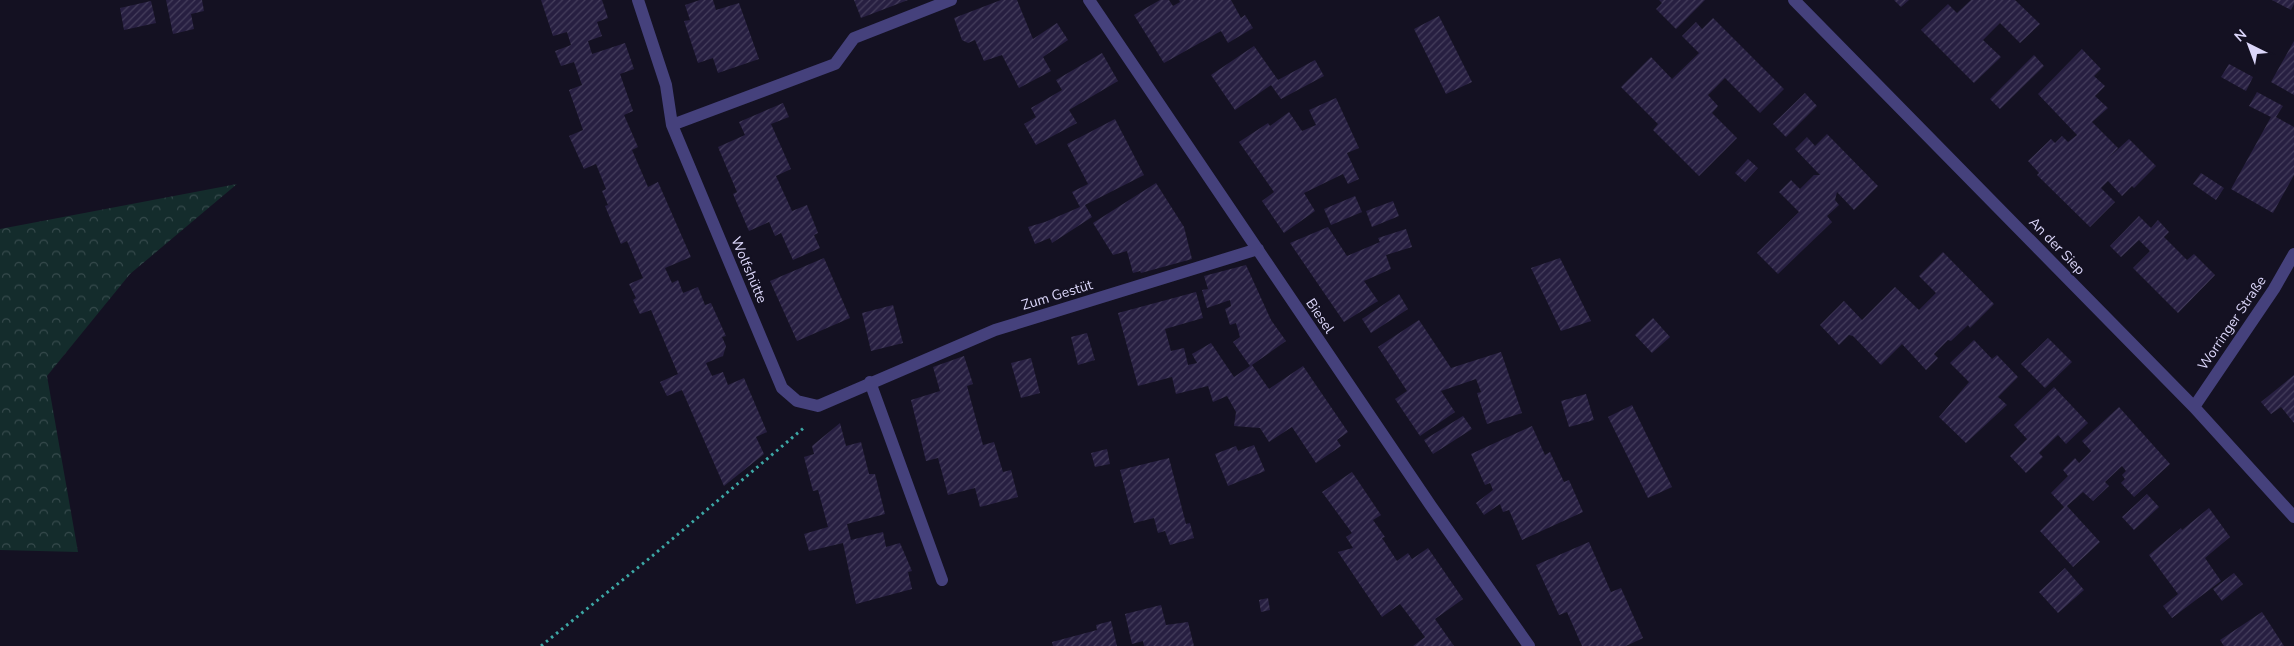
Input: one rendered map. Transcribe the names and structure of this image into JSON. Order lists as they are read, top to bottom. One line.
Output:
{"streets":{"street":["An der Siep","Wolfshütte","Zum Gestüt","Biesel","Worringer Straße"]},"crossings":[["An der Siep","Worringer Straße"],["Wolfshütte","Zum Gestüt"],["Zum Gestüt","Biesel"]],"north":"top left"}
